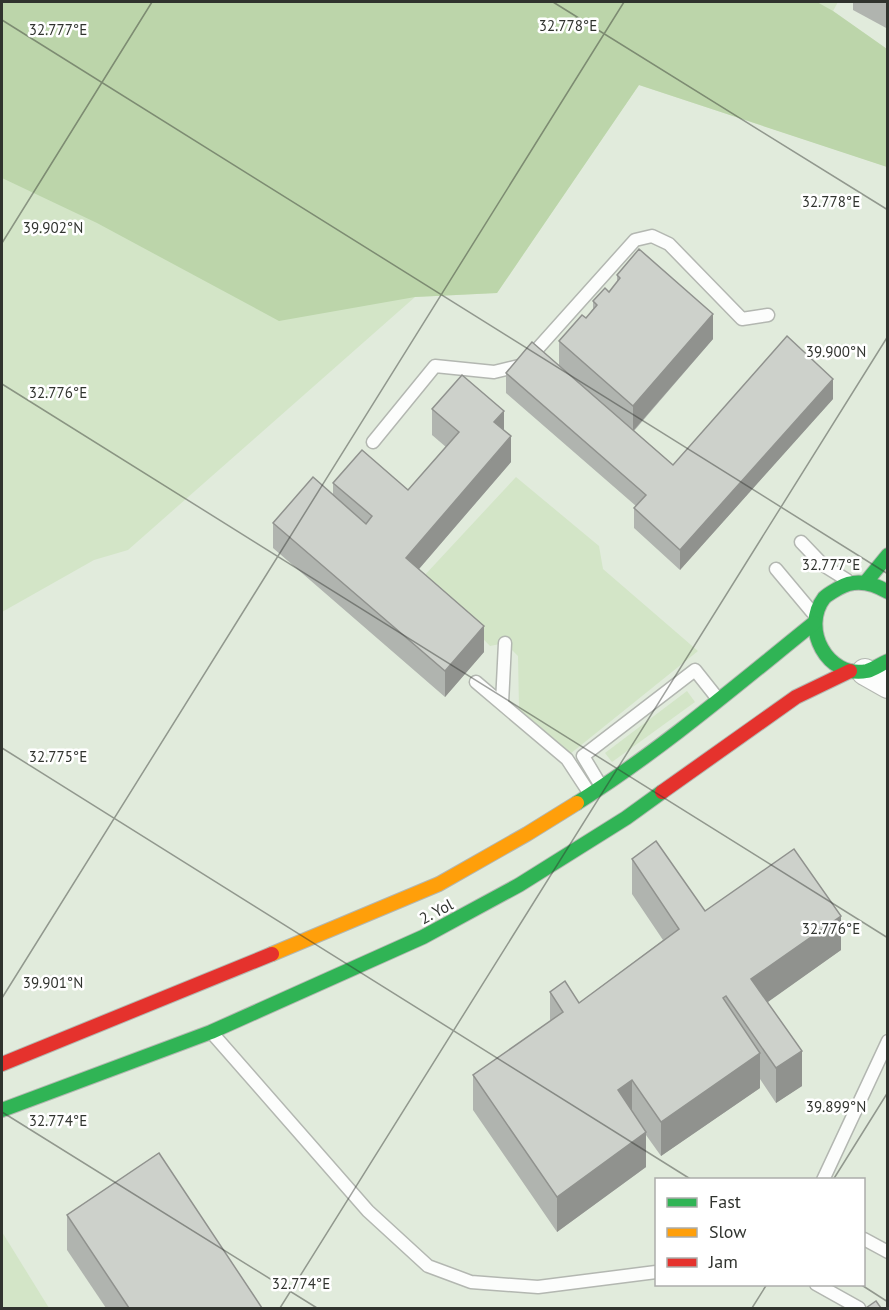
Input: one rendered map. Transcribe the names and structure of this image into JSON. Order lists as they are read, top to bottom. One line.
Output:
{"streets":{"street":["2. Yol"]},"legend":["Fast","Slow","Jam"],"coordinates":["32.778°E","32.777°E","39.902°N","39.900°N","32.776°E","32.775°E","39.901°N","39.899°N","32.774°E"]}
